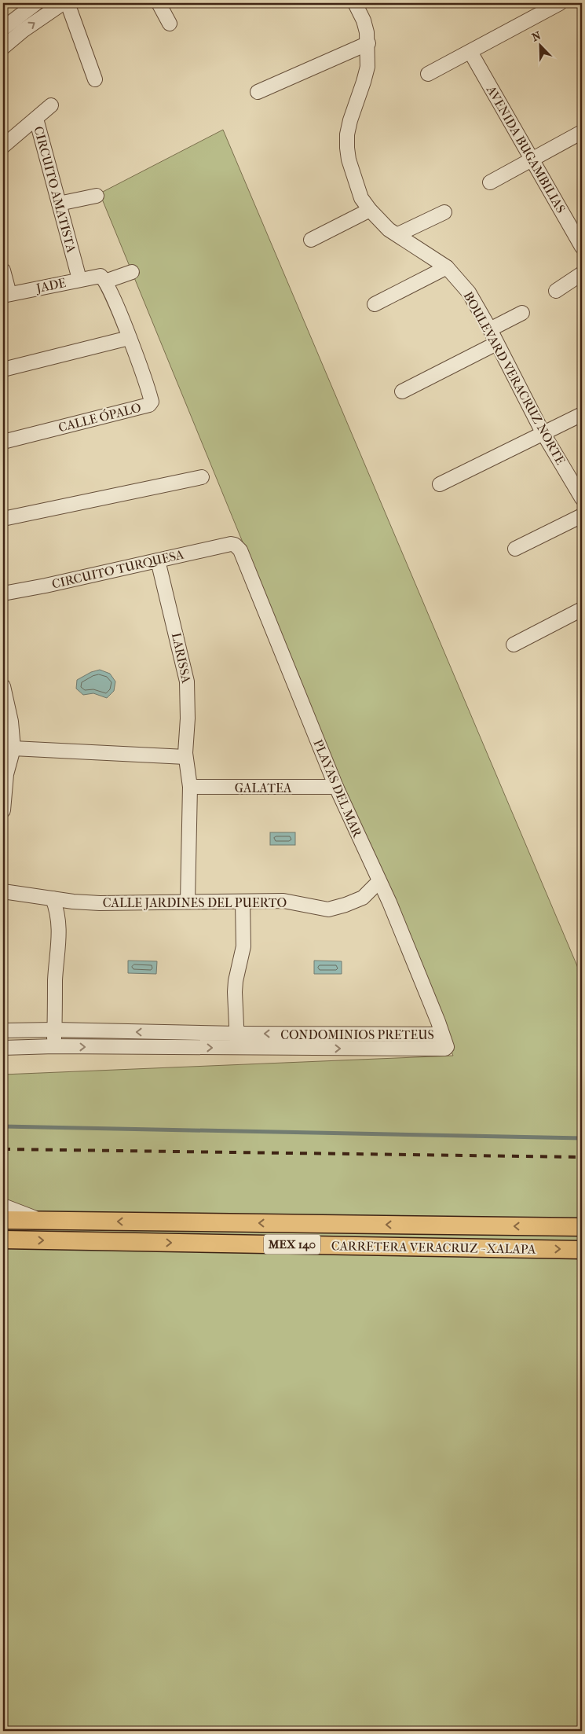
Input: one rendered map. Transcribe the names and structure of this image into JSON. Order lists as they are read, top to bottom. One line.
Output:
{"streets":{"main road":["MEX 140","CARRETERA VERACRUZ - XALAPA"],"street":["AVENIDA BUGAMBILIAS","CIRCUITO AMATISTA","JADE","BOULEVARD VERACRUZ NORTE","CALLE ÓPALO","CIRCUITO TURQUESA","LARISSA","GALATEA","PLAYAS DEL MAR","CALLE JARDINES DEL PUERTO","CONDOMINIOS PRETEUS"]},"crossings":[["CIRCUITO AMATISTA","JADE"],["JADE","CALLE ÓPALO"],["CIRCUITO TURQUESA","LARISSA"],["CIRCUITO TURQUESA","PLAYAS DEL MAR"],["LARISSA","GALATEA"],["LARISSA","CALLE JARDINES DEL PUERTO"],["GALATEA","PLAYAS DEL MAR"],["PLAYAS DEL MAR","CALLE JARDINES DEL PUERTO"],["PLAYAS DEL MAR","CONDOMINIOS PRETEUS"]],"north":"top left"}
